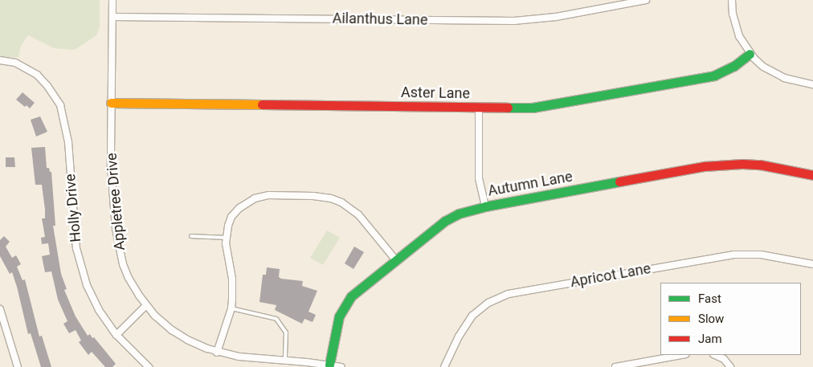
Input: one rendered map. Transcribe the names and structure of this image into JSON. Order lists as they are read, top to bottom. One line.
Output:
{"streets":{"street":["Ailanthus Lane","Aster Lane","Autumn Lane","Appletree Drive","Holly Drive","Apricot Lane"]},"crossings":[["Ailanthus Lane","Appletree Drive"],["Aster Lane","Appletree Drive"],["Autumn Lane","Appletree Drive"]],"legend":["Fast","Slow","Jam"]}
